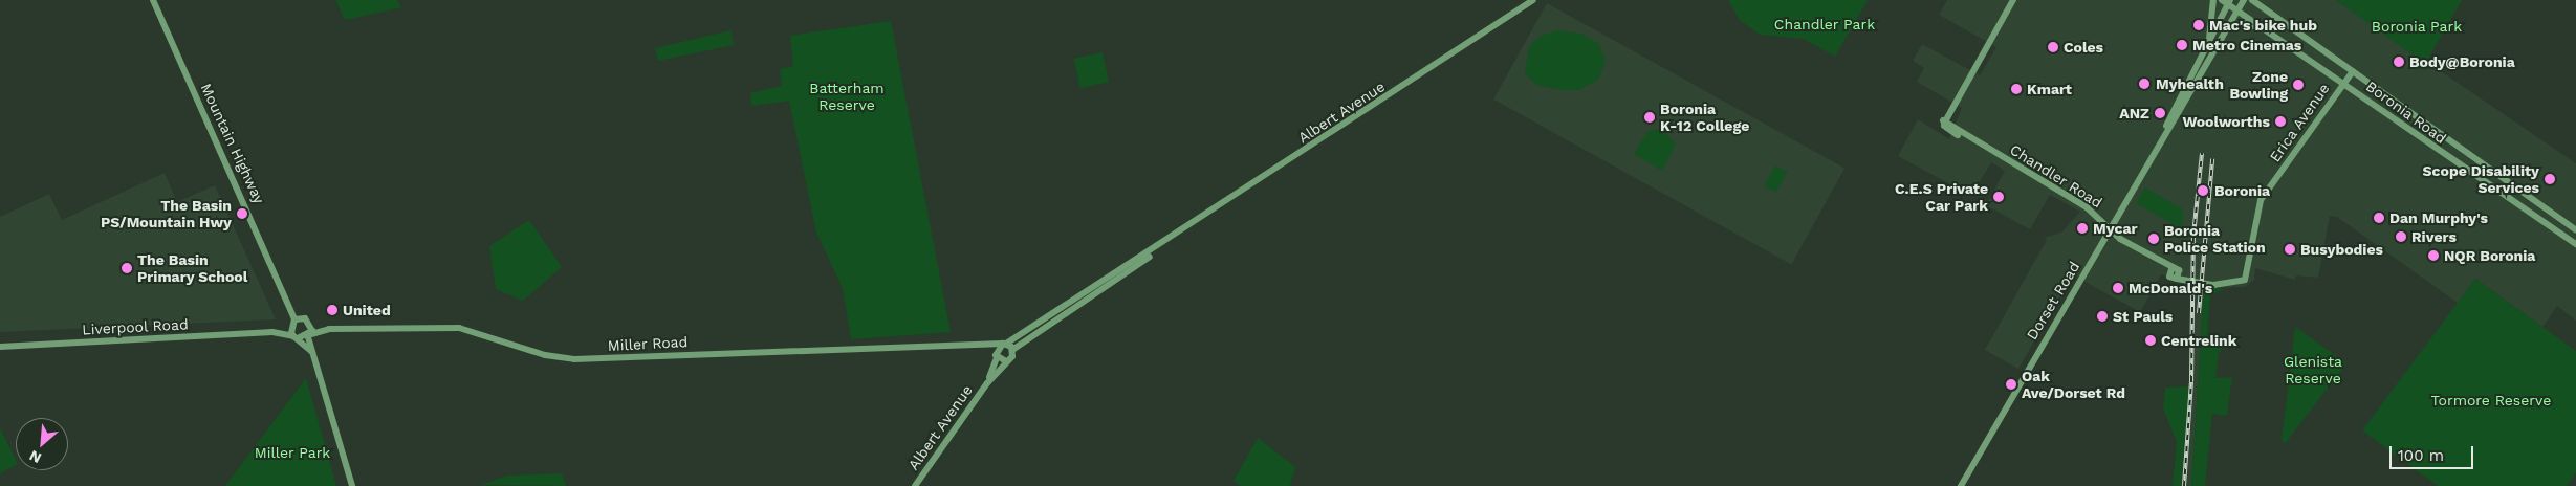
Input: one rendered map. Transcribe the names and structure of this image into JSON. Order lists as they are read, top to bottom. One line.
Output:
{"streets":{"main road":["Albert Avenue","Boronia Road","Erica Avenue","Mountain Highway","Chandler Road","Dorset Road","Liverpool Road","Miller Road"]},"crossings":[["Albert Avenue","Miller Road"],["Boronia Road","Erica Avenue"],["Boronia Road","Dorset Road"],["Erica Avenue","Chandler Road"],["Mountain Highway","Liverpool Road"],["Mountain Highway","Miller Road"],["Chandler Road","Dorset Road"],["Liverpool Road","Miller Road"]],"parks":["Chandler Park","Boronia Park","Batterham Reserve","Glenista Reserve","Tormore Reserve","Miller Park"],"places":["Mac's bike hub","Metro Cinemas","Coles","Body@Boronia","Myhealth","Zone Bowling","Kmart","ANZ","Boronia K-12 College","Woolworths","Scope Disability Services","Boronia","C.E.S Private Car Park","The Basin PS/Mountain Hwy","Dan Murphy's","Mycar","Rivers","Boronia Police Station","Busybodies","NQR Boronia","The Basin Primary School","McDonald's","United","St Pauls","Centrelink","Oak Ave/Dorset Rd"],"scale_bar":"100 m","north":"bottom left"}
